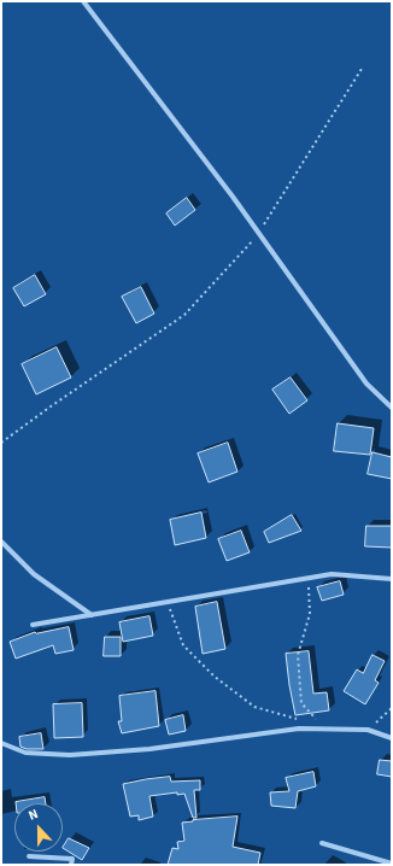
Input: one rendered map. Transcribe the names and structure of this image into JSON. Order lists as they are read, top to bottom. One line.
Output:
{"north":"top"}
